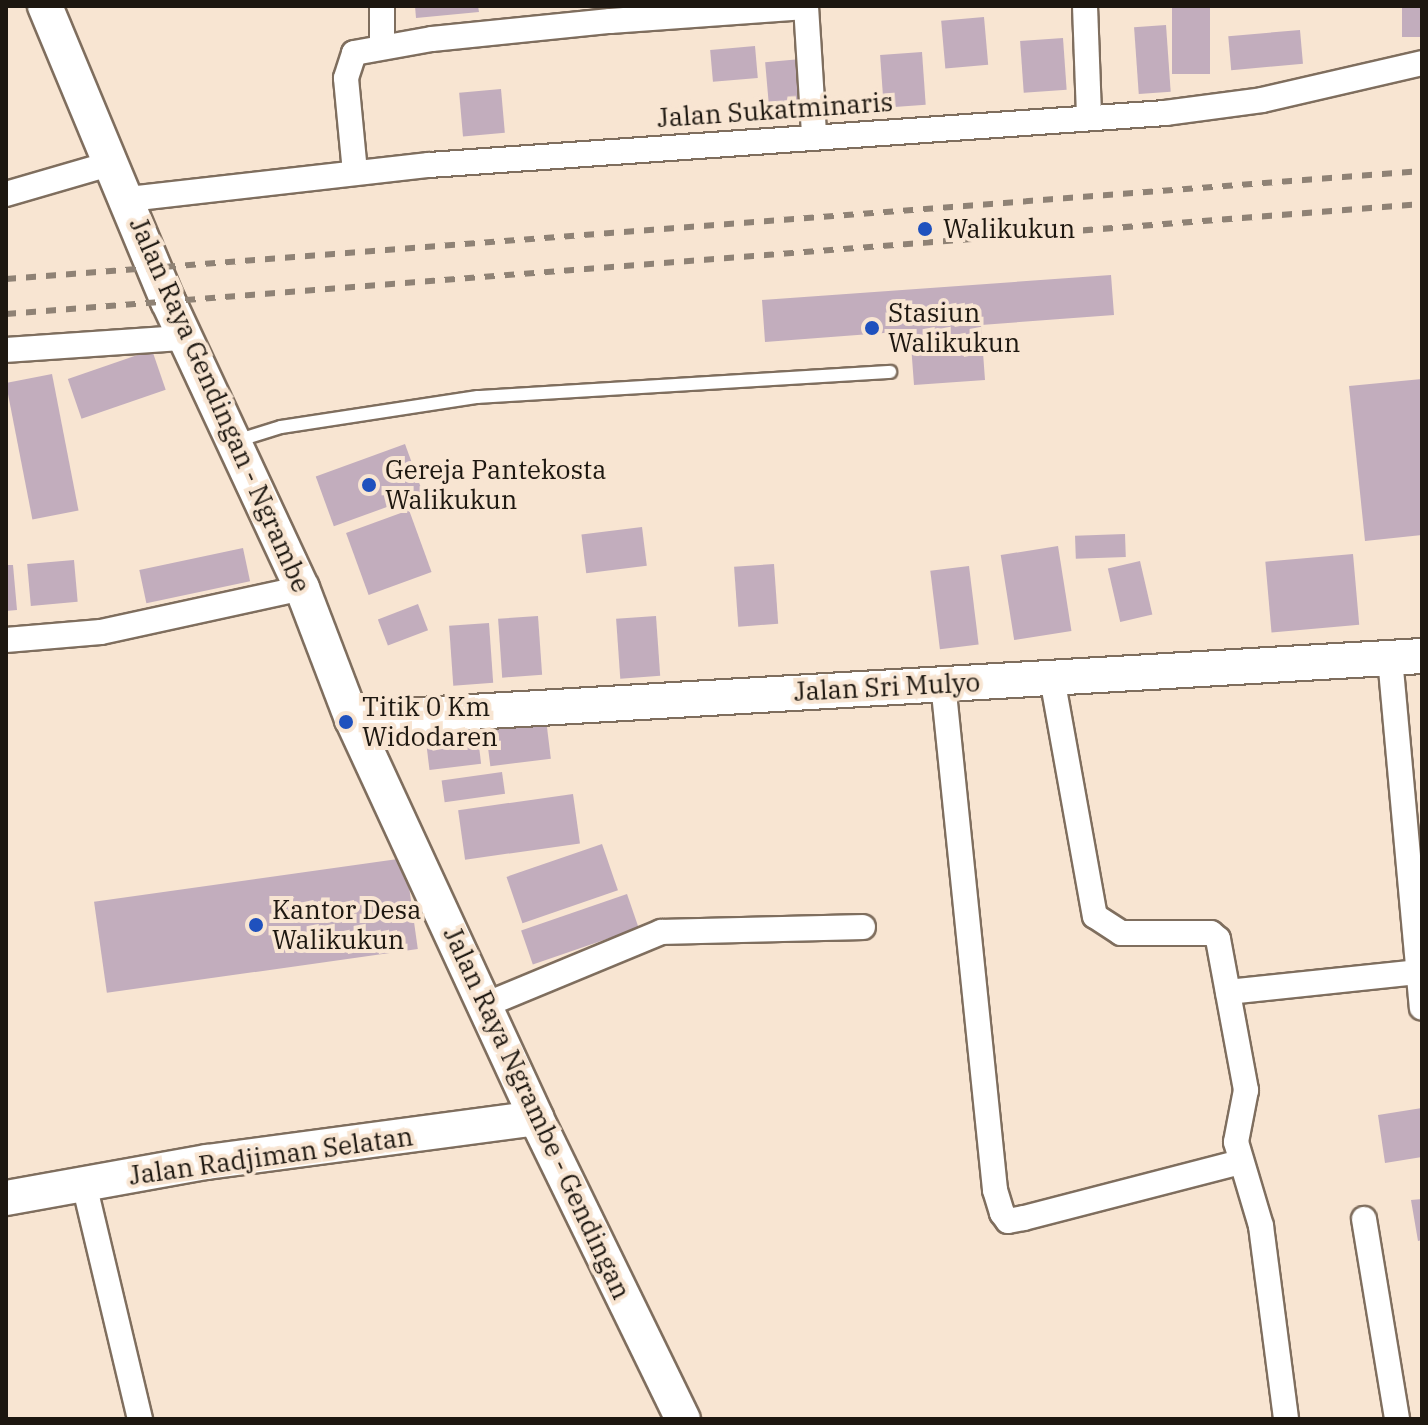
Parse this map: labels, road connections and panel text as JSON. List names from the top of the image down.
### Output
{
  "streets": {
    "main road": [
      "Jalan Raya Gendingan - Ngrambe",
      "Jalan Sri Mulyo",
      "Jalan Raya Ngrambe - Gendingan",
      "Jalan Radjiman Selatan"
    ],
    "street": ["Jalan Sukatminaris"]
  },
  "crossings": [
    ["Jalan Sukatminaris", "Jalan Raya Gendingan - Ngrambe"],
    ["Jalan Raya Gendingan - Ngrambe", "Jalan Sri Mulyo"],
    ["Jalan Raya Gendingan - Ngrambe", "Jalan Raya Ngrambe - Gendingan"],
    ["Jalan Sri Mulyo", "Jalan Raya Ngrambe - Gendingan"],
    ["Jalan Raya Ngrambe - Gendingan", "Jalan Radjiman Selatan"]
  ],
  "places": [
    "Walikukun",
    "Stasiun Walikukun",
    "Gereja Pantekosta Walikukun",
    "Titik 0 Km Widodaren",
    "Kantor Desa Walikukun"
  ]
}
